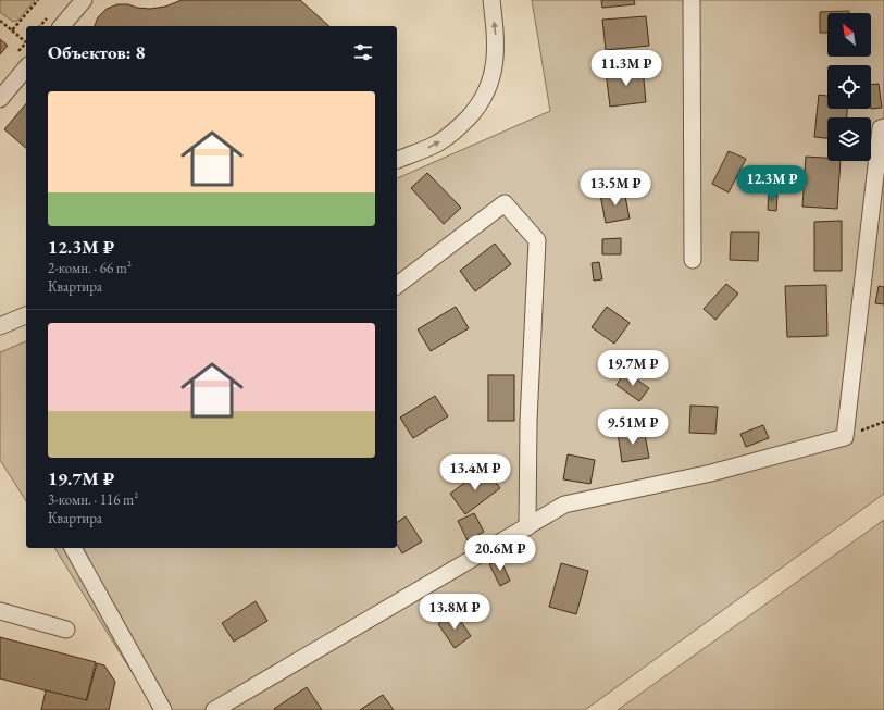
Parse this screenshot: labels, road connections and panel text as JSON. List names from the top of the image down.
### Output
{
  "north": "top left",
  "page": {
    "heading": "Объектов: 8",
    "price": [
      "11.3M ₽",
      "12.3M ₽",
      "13.5M ₽",
      "19.7M ₽",
      "9.51M ₽",
      "13.4M ₽",
      "20.6M ₽",
      "13.8M ₽"
    ],
    "list": [
      {
        "name": "12.3M ₽",
        "note": "2-комн. · 66 m² · Квартира"
      },
      {
        "name": "19.7M ₽",
        "note": "3-комн. · 116 m² · Квартира"
      }
    ]
  }
}
